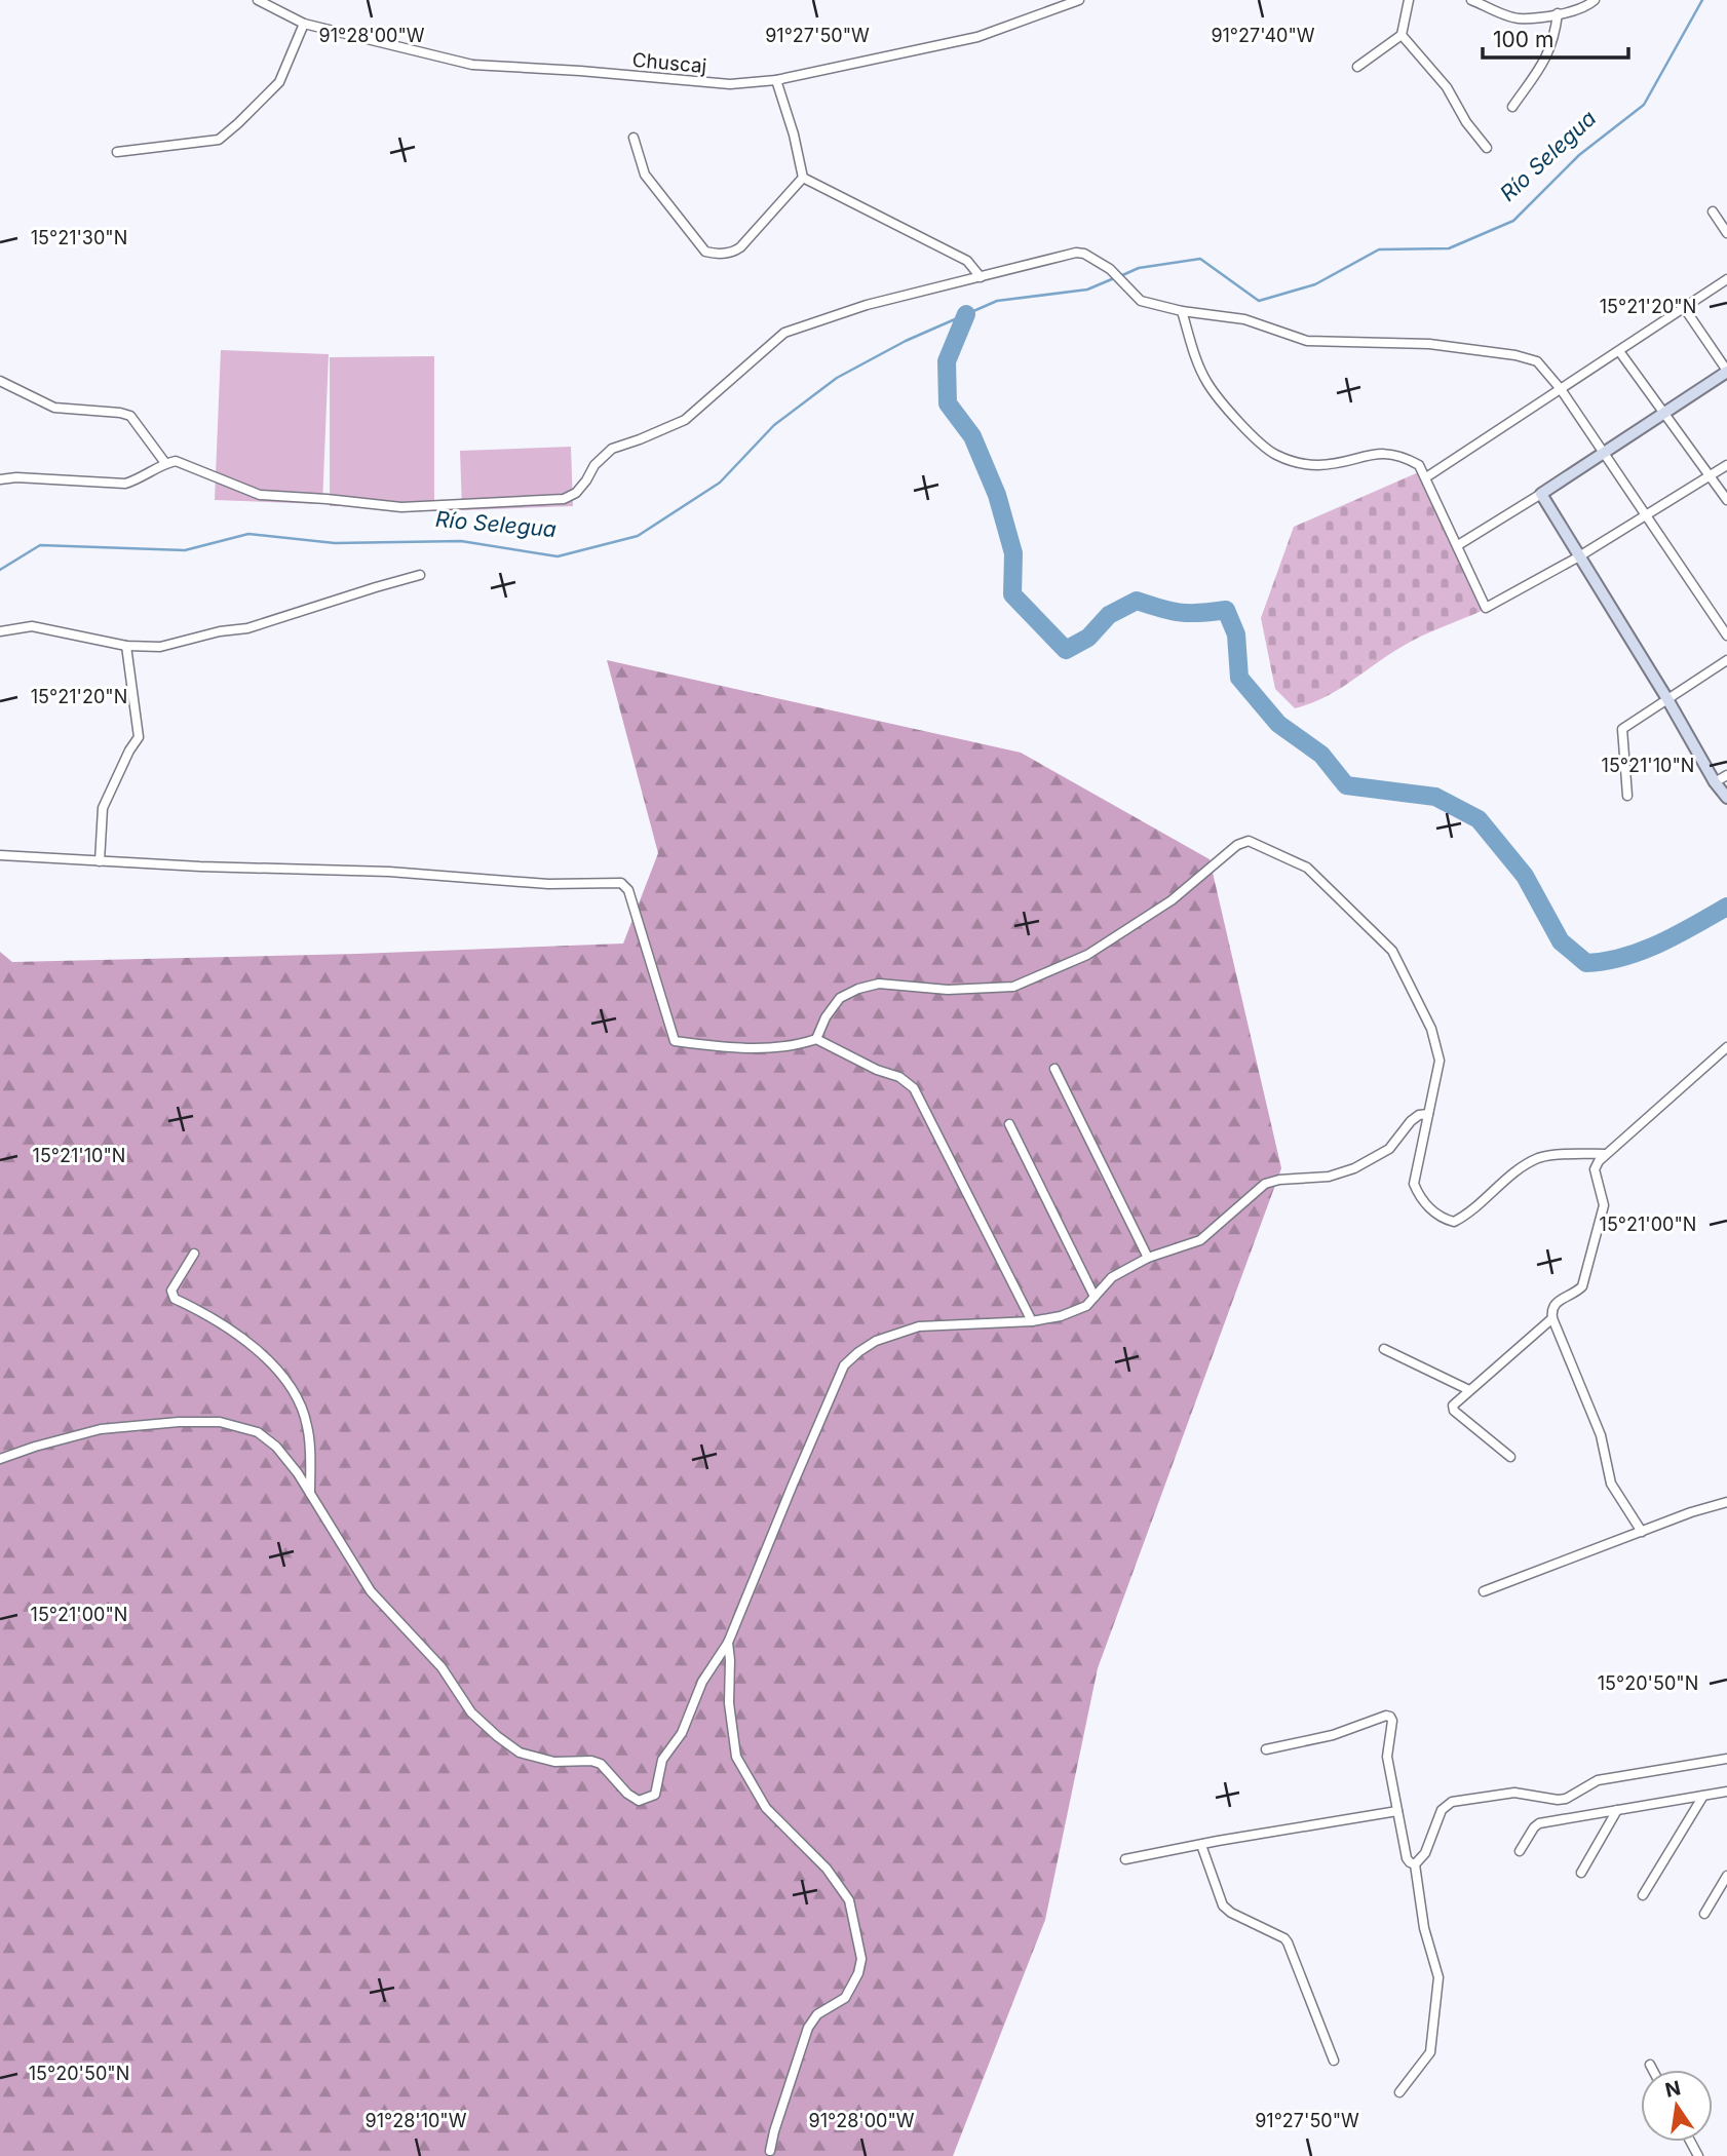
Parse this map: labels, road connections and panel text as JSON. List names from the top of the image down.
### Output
{
  "streets": {
    "street": ["Chuscaj"]
  },
  "water": ["Río Selegua"],
  "scale_bar": "100 m",
  "north": "top",
  "coordinates": [
    "91°28'00\"W",
    "91°27'50\"W",
    "91°27'40\"W",
    "15°21'30\"N",
    "15°21'20\"N",
    "15°21'10\"N",
    "15°21'00\"N",
    "15°20'50\"N",
    "91°28'10\"W"
  ]
}
